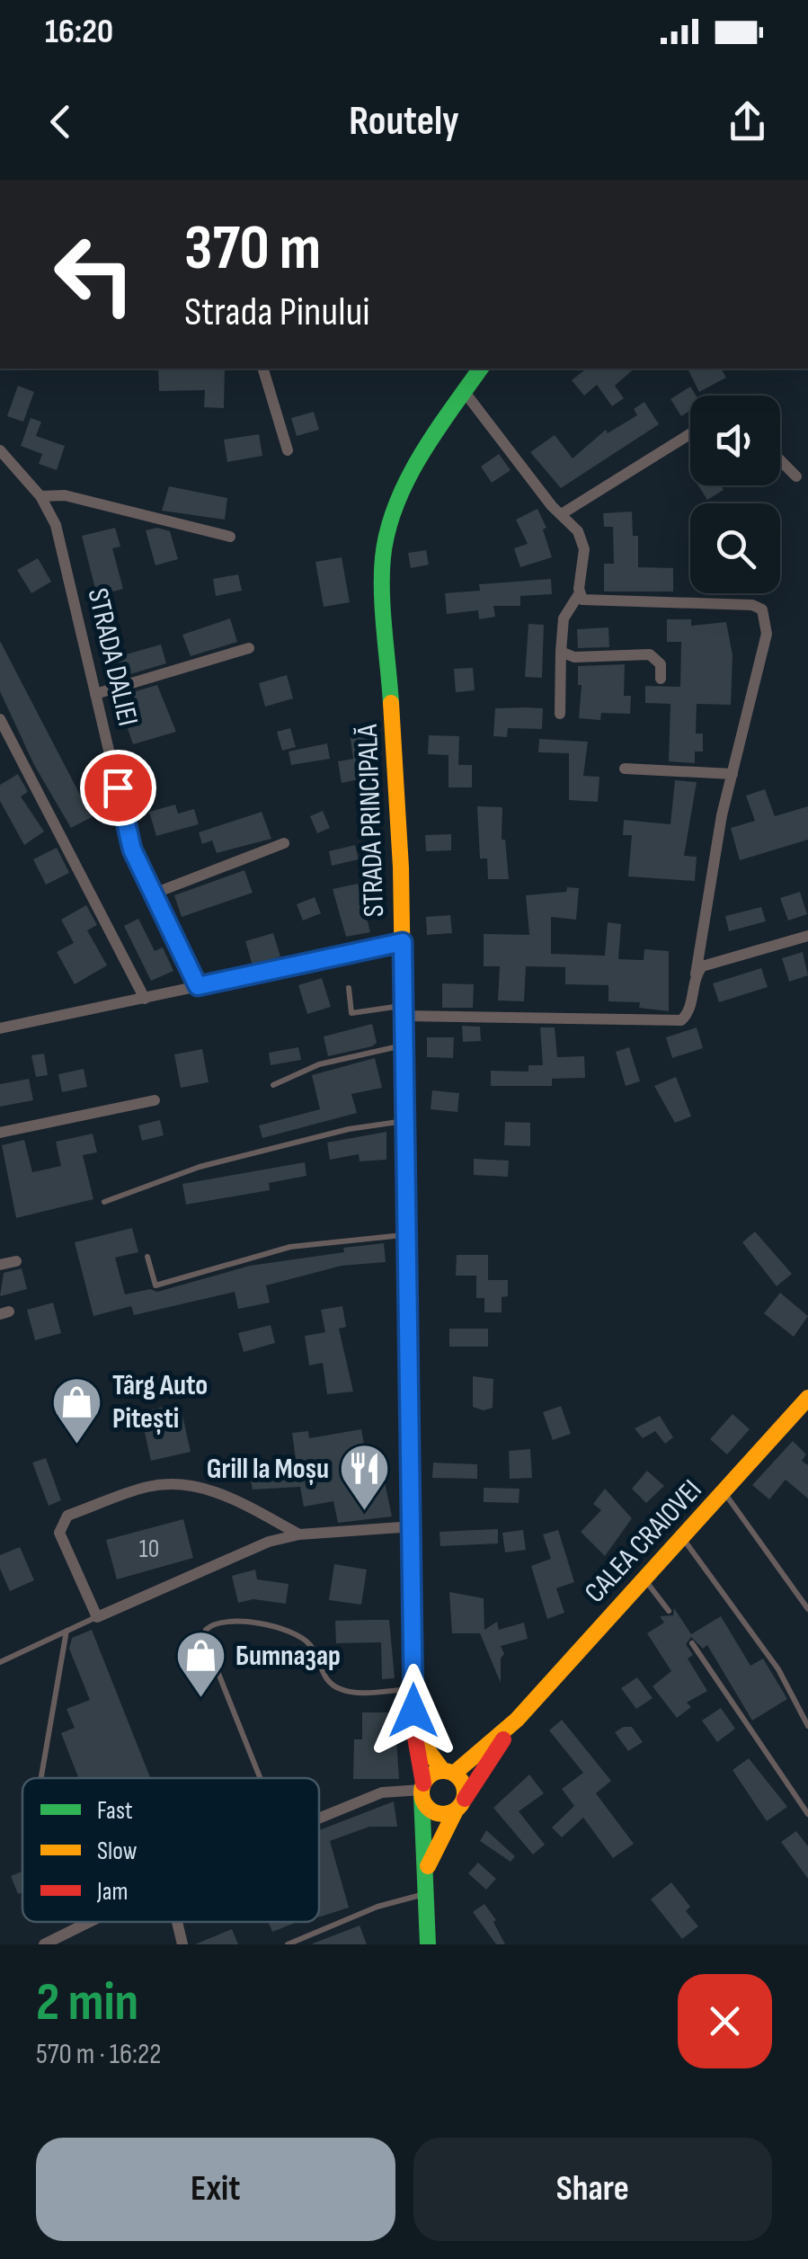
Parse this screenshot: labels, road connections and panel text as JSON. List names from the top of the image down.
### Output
{
  "streets": {
    "main road": ["STRADA PRINCIPALĂ", "CALEA CRAIOVEI"],
    "street": ["STRADA DALIEI"]
  },
  "crossings": [
    ["STRADA PRINCIPALĂ", "CALEA CRAIOVEI"]
  ],
  "places": {
    "shop": ["Târg Auto Pitești", "Битпазар"],
    "restaurant": ["Grill la Moșu"]
  },
  "house_numbers": ["10"],
  "legend": ["Fast", "Slow", "Jam"],
  "page": {
    "status": "16:20",
    "header": "Routely",
    "turn": ["370 m", "Strada Pinului"],
    "heading": ["2 min", "570 m · 16:22"],
    "buttons": ["Exit", "Share"]
  }
}
